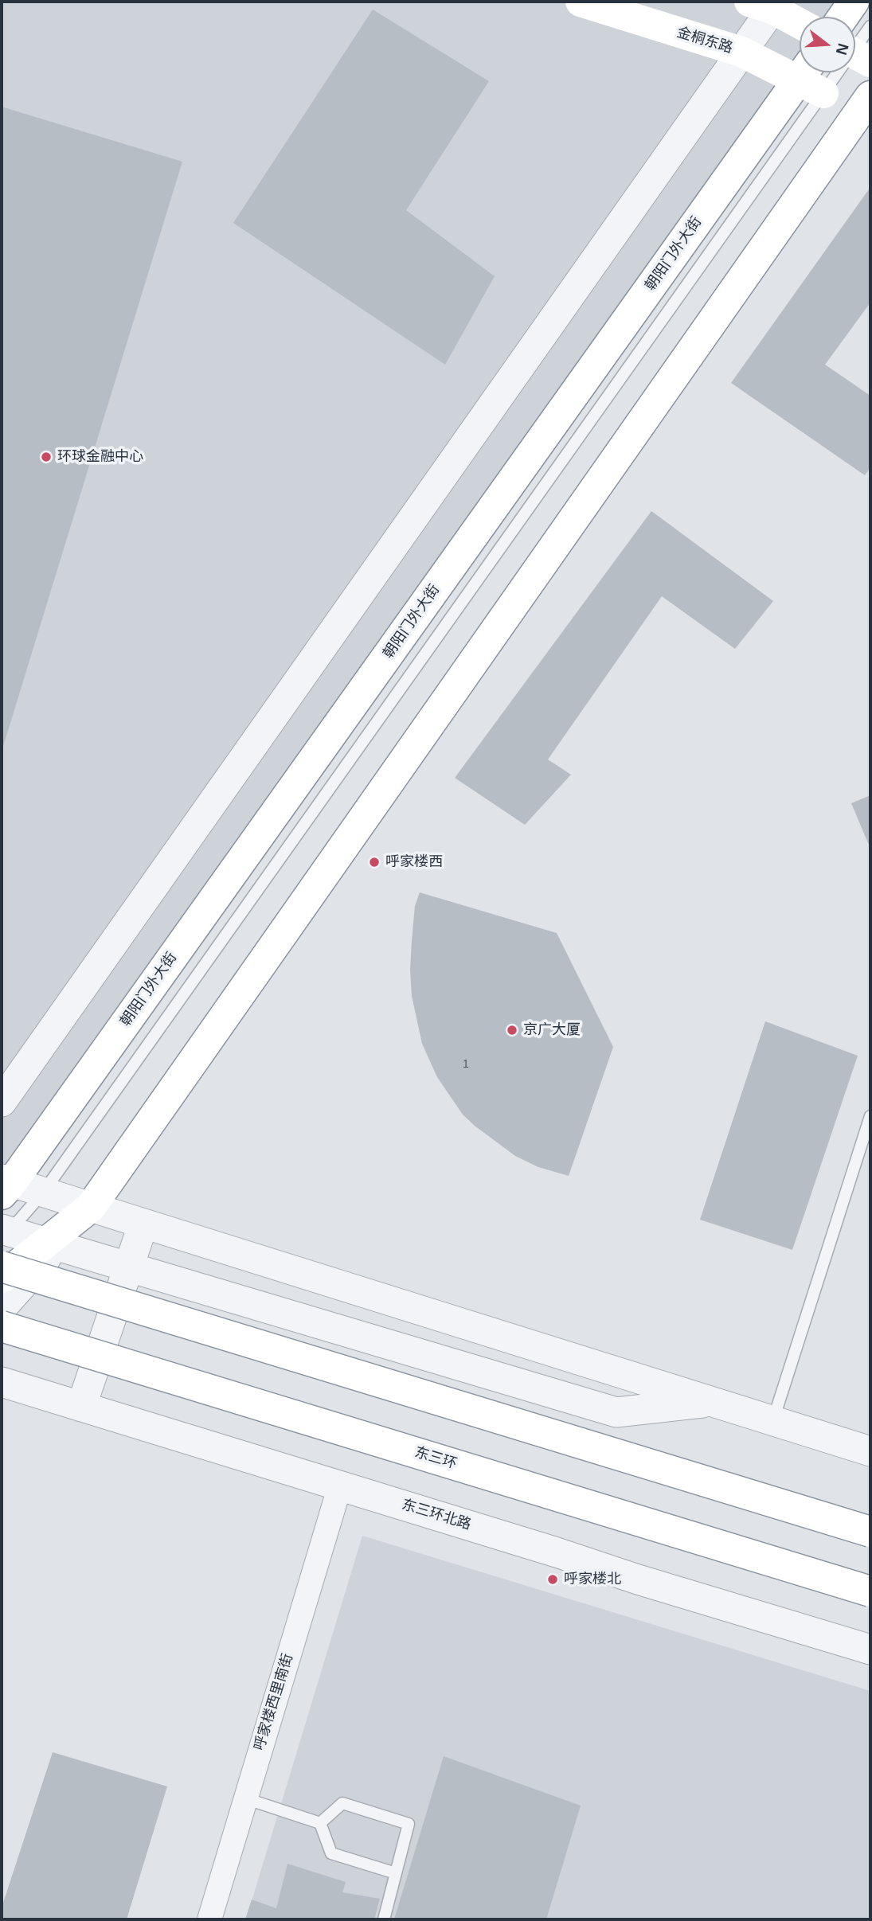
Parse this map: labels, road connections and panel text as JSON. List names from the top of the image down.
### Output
{
  "streets": {
    "main road": ["金桐东路", "朝阳门外大街", "东三环"],
    "street": ["东三环北路", "呼家楼西里南街"]
  },
  "crossings": [
    ["金桐东路", "朝阳门外大街"],
    ["东三环北路", "呼家楼西里南街"]
  ],
  "places": [
    "环球金融中心",
    "呼家楼西",
    "京广大厦",
    "呼家楼北"
  ],
  "house_numbers": ["1"],
  "north": "right"
}
